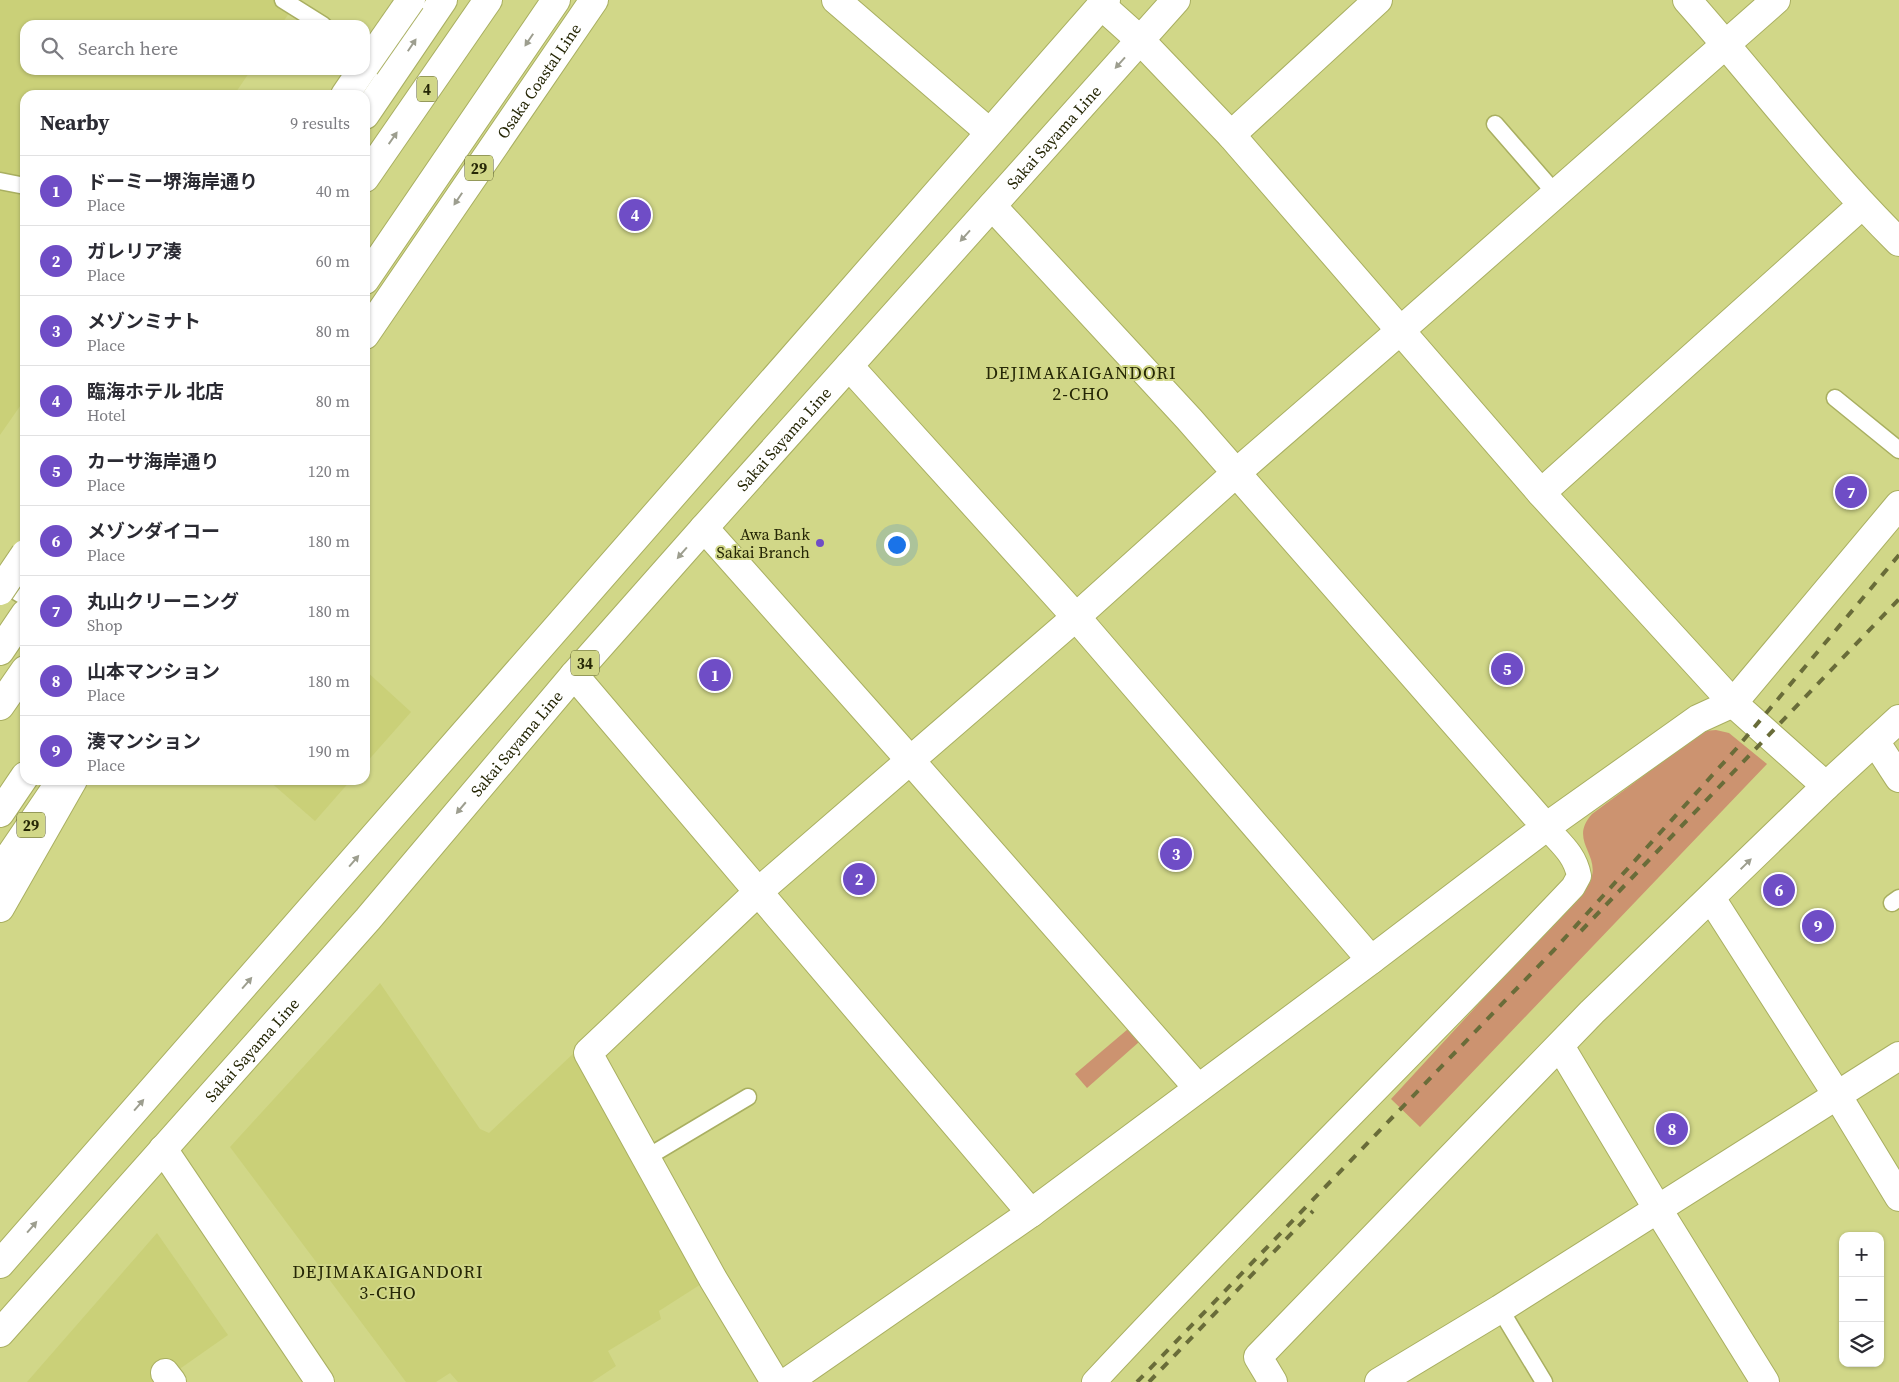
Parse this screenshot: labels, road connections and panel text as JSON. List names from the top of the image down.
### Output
{
  "streets": {
    "main road": [
      "Osaka Coastal Line",
      "4",
      "Sakai Sayama Line",
      "29",
      "34"
    ]
  },
  "districts": ["DEJIMAKAIGANDORI 2-CHO", "DEJIMAKAIGANDORI 3-CHO"],
  "places": ["Awa Bank Sakai Branch"],
  "page": {
    "search": "Search here",
    "heading": ["Nearby", "9 results"],
    "list": [
      {
        "mark": "1",
        "name": "ドーミー堺海岸通り",
        "note": "Place",
        "value": "40 m"
      },
      {
        "mark": "2",
        "name": "ガレリア湊",
        "note": "Place",
        "value": "60 m"
      },
      {
        "mark": "3",
        "name": "メゾンミナト",
        "note": "Place",
        "value": "80 m"
      },
      {
        "mark": "4",
        "name": "臨海ホテル 北店",
        "note": "Hotel",
        "value": "80 m"
      },
      {
        "mark": "5",
        "name": "カーサ海岸通り",
        "note": "Place",
        "value": "120 m"
      },
      {
        "mark": "6",
        "name": "メゾンダイコー",
        "note": "Place",
        "value": "180 m"
      },
      {
        "mark": "7",
        "name": "丸山クリーニング",
        "note": "Shop",
        "value": "180 m"
      },
      {
        "mark": "8",
        "name": "山本マンション",
        "note": "Place",
        "value": "180 m"
      },
      {
        "mark": "9",
        "name": "湊マンション",
        "note": "Place",
        "value": "190 m"
      }
    ],
    "pins": [
      "4",
      "7",
      "5",
      "1",
      "3",
      "2",
      "6",
      "9",
      "8"
    ],
    "map_buttons": ["+", "−"]
  }
}
